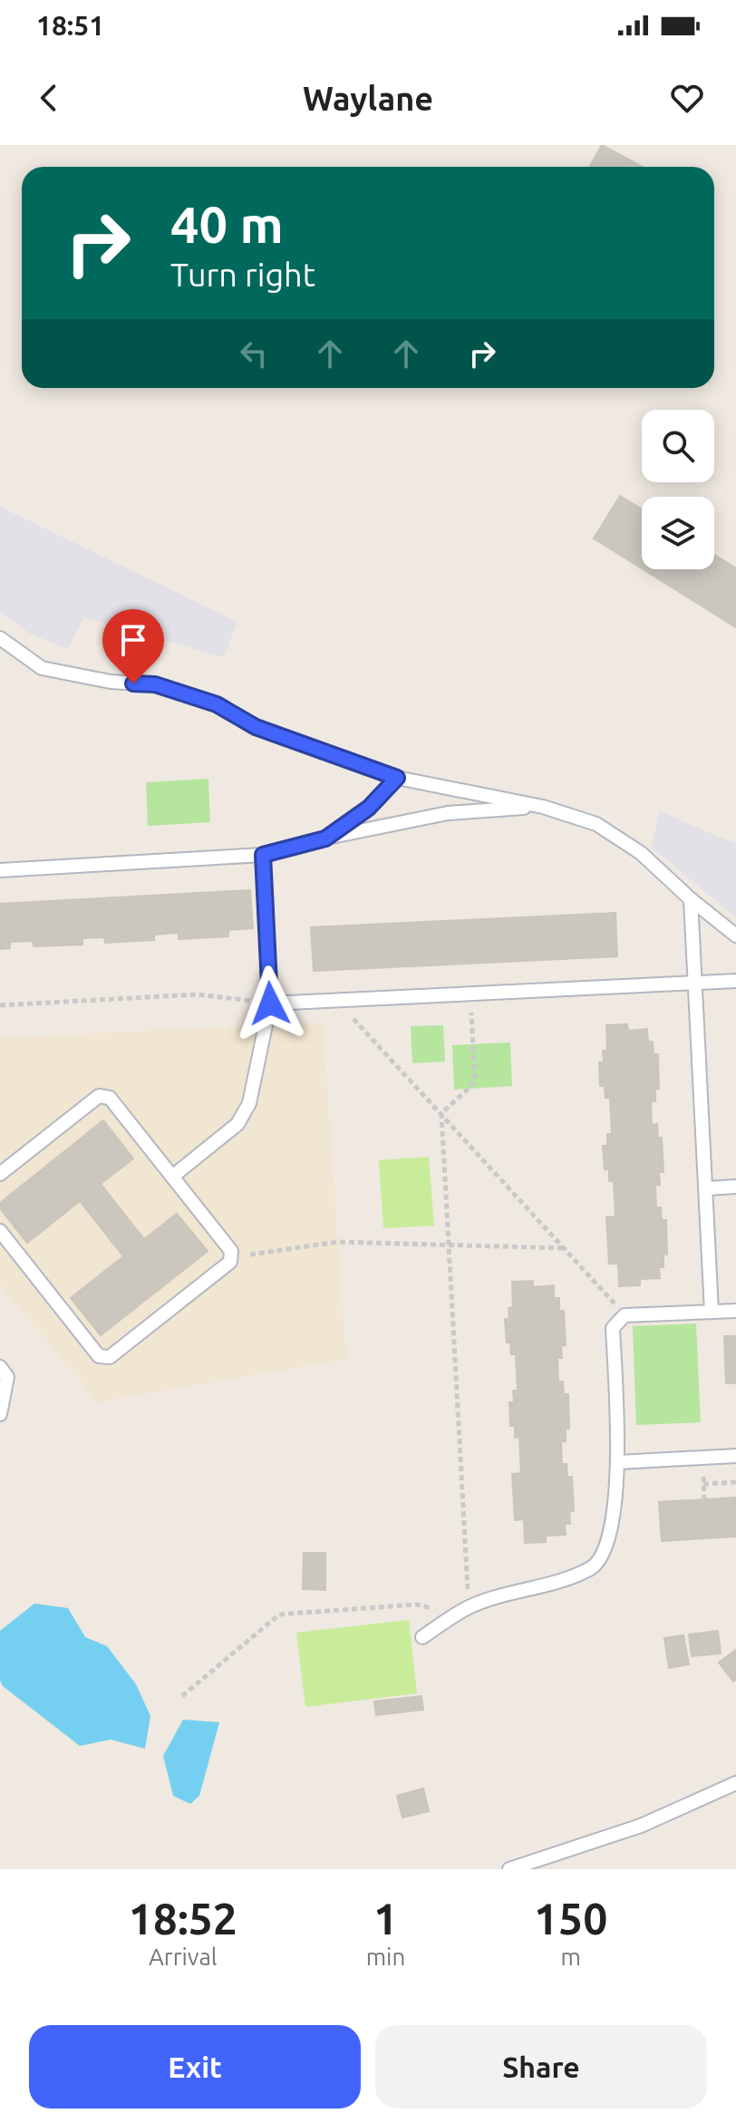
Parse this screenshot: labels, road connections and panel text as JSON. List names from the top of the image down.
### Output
{
  "page": {
    "status": "18:51",
    "header": "Waylane",
    "turn": ["40 m", "Turn right"],
    "eta": [
      "18:52",
      "Arrival",
      "1",
      "min",
      "150",
      "m"
    ],
    "buttons": ["Exit", "Share"]
  }
}
